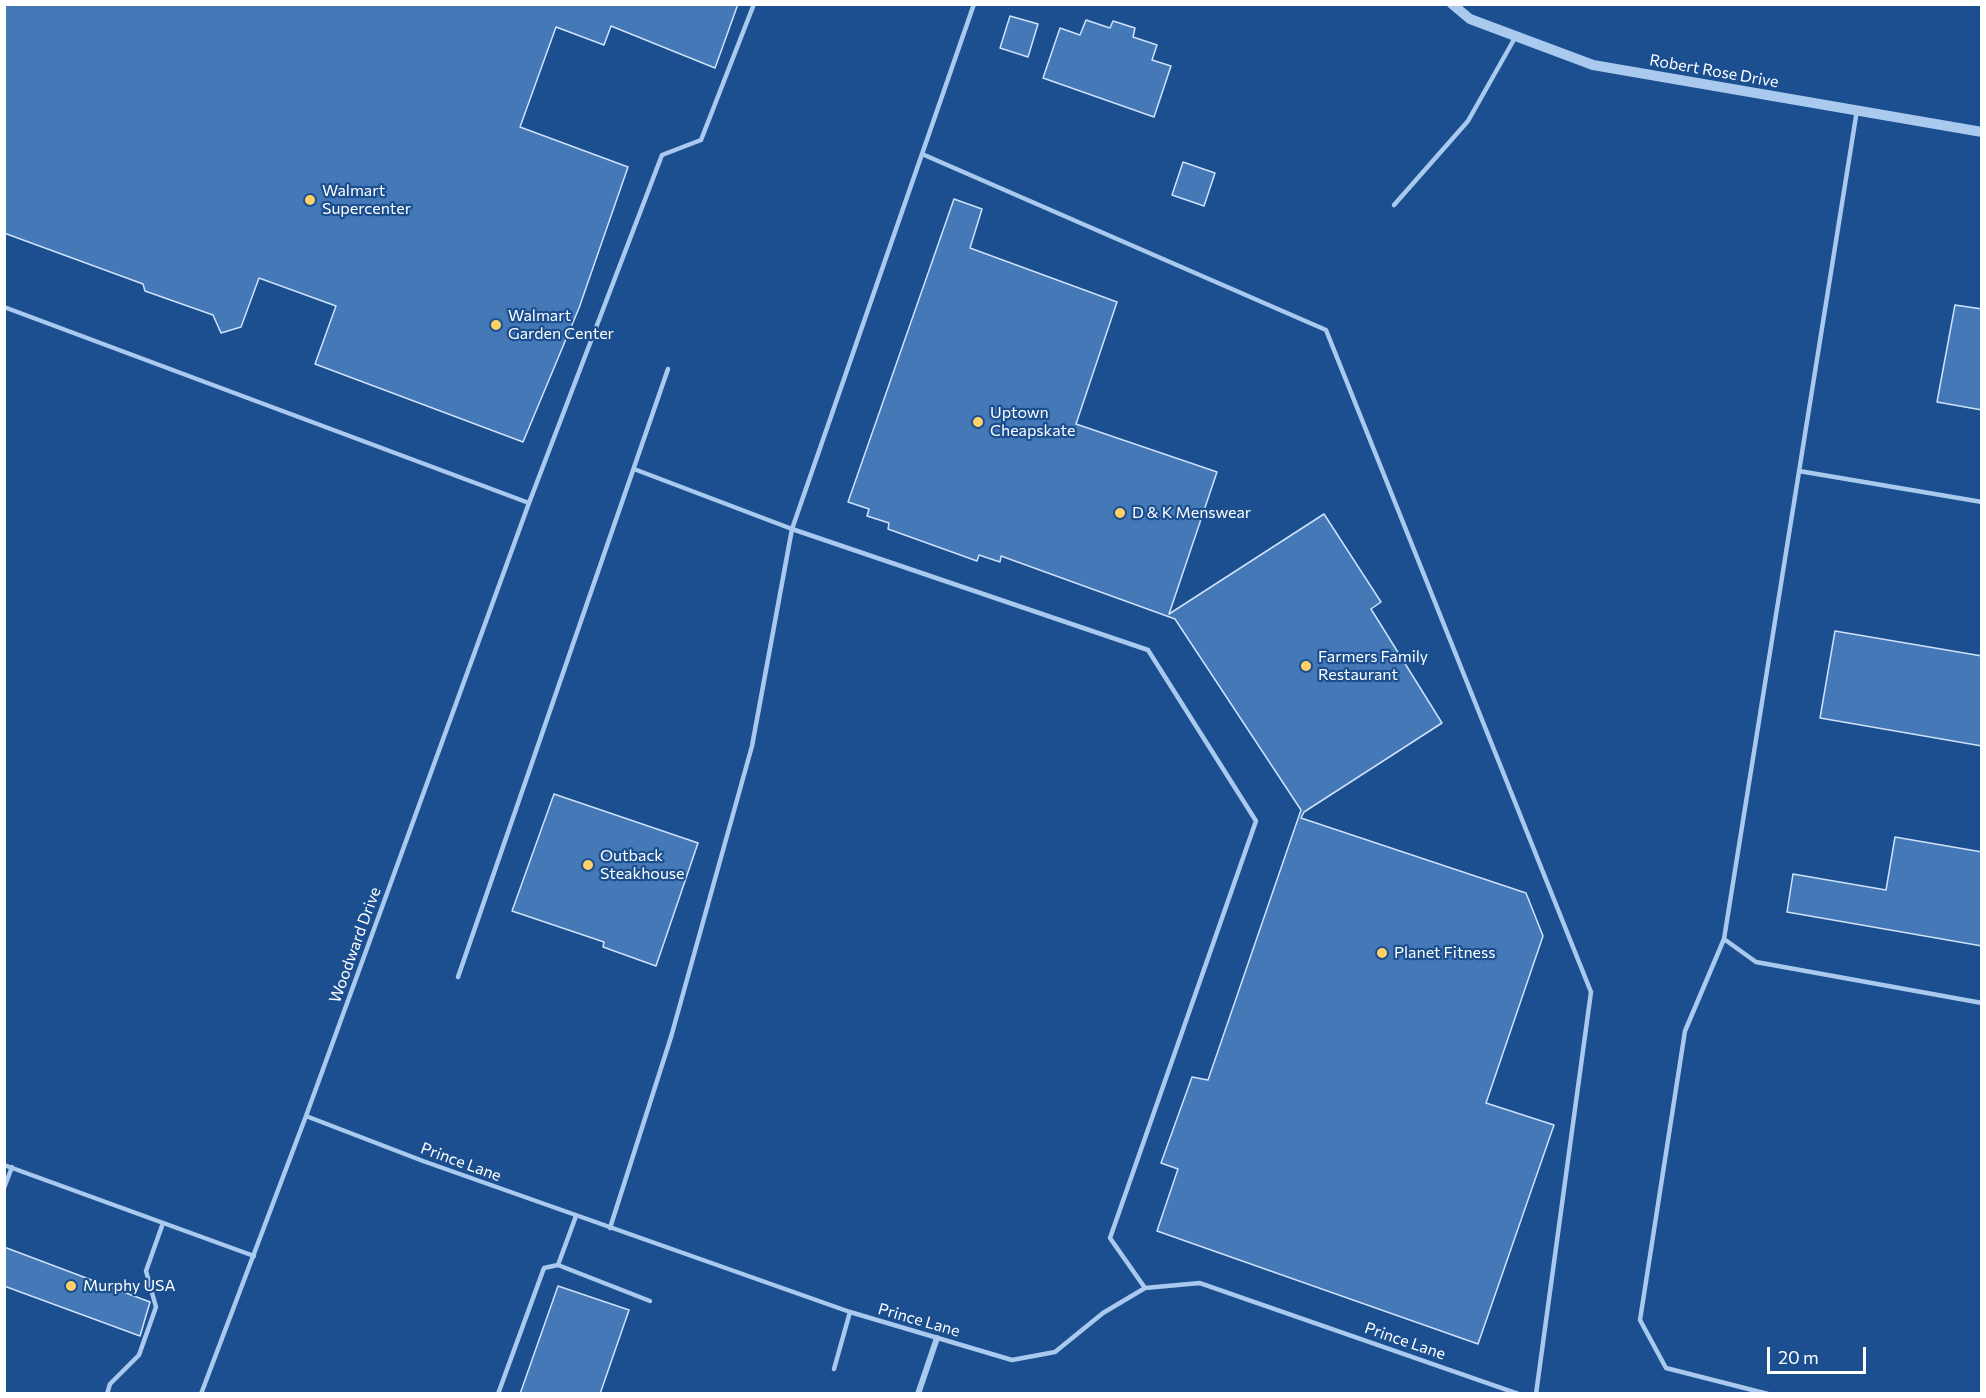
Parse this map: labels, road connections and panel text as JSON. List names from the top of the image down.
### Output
{
  "streets": {
    "street": ["Robert Rose Drive"],
    "lane": ["Woodward Drive", "Prince Lane"]
  },
  "crossings": [
    ["Woodward Drive", "Prince Lane"]
  ],
  "places": [
    "Walmart Supercenter",
    "Walmart Garden Center",
    "Uptown Cheapskate",
    "D & K Menswear",
    "Farmers Family Restaurant",
    "Outback Steakhouse",
    "Planet Fitness",
    "Murphy USA"
  ],
  "scale_bar": "20 m"
}
